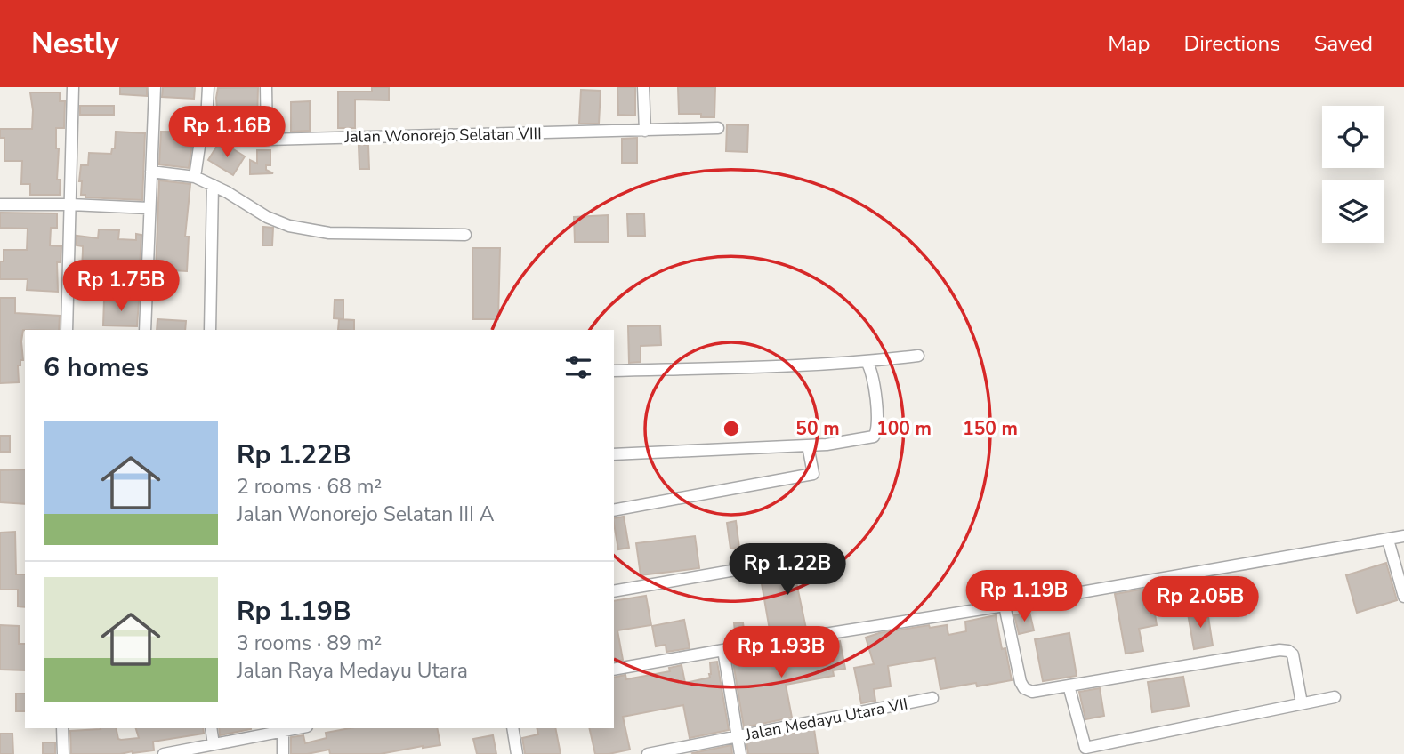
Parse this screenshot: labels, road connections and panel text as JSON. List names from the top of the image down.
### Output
{
  "streets": {
    "street": ["Jalan Wonorejo Selatan VIII", "Jalan Medayu Utara VII"]
  },
  "page": {
    "header": "Nestly",
    "nav": ["Map", "Directions", "Saved"],
    "price": [
      "Rp 1.16B",
      "Rp 1.75B",
      "Rp 1.22B",
      "Rp 1.19B",
      "Rp 2.05B",
      "Rp 1.93B"
    ],
    "heading": "6 homes",
    "list": [
      {
        "name": "Rp 1.22B",
        "note": "2 rooms · 68 m² · Jalan Wonorejo Selatan III A"
      },
      {
        "name": "Rp 1.19B",
        "note": "3 rooms · 89 m² · Jalan Raya Medayu Utara"
      }
    ]
  },
  "rings": ["50 m", "100 m", "150 m"]
}
